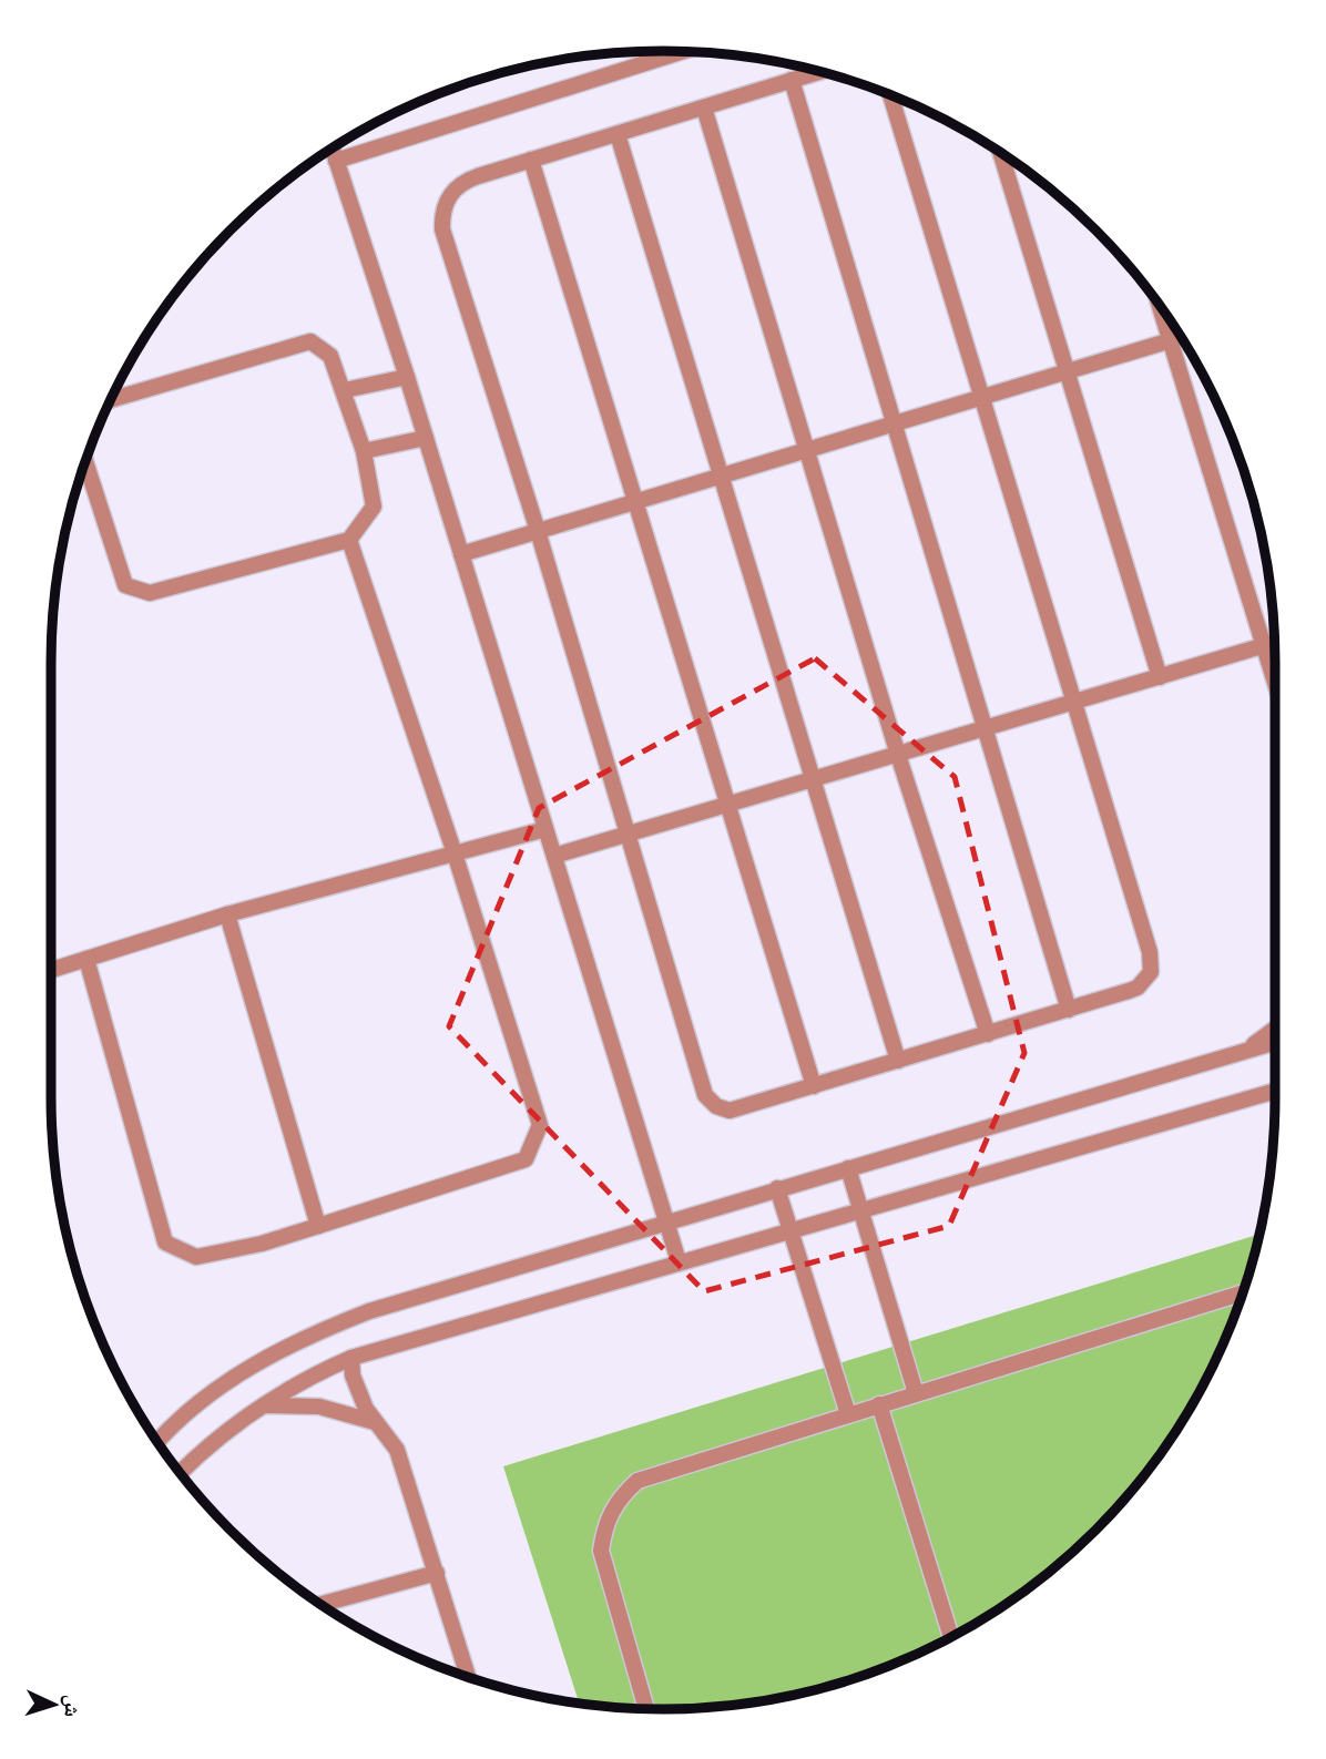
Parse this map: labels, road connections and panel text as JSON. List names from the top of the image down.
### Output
{
  "north": "right"
}
